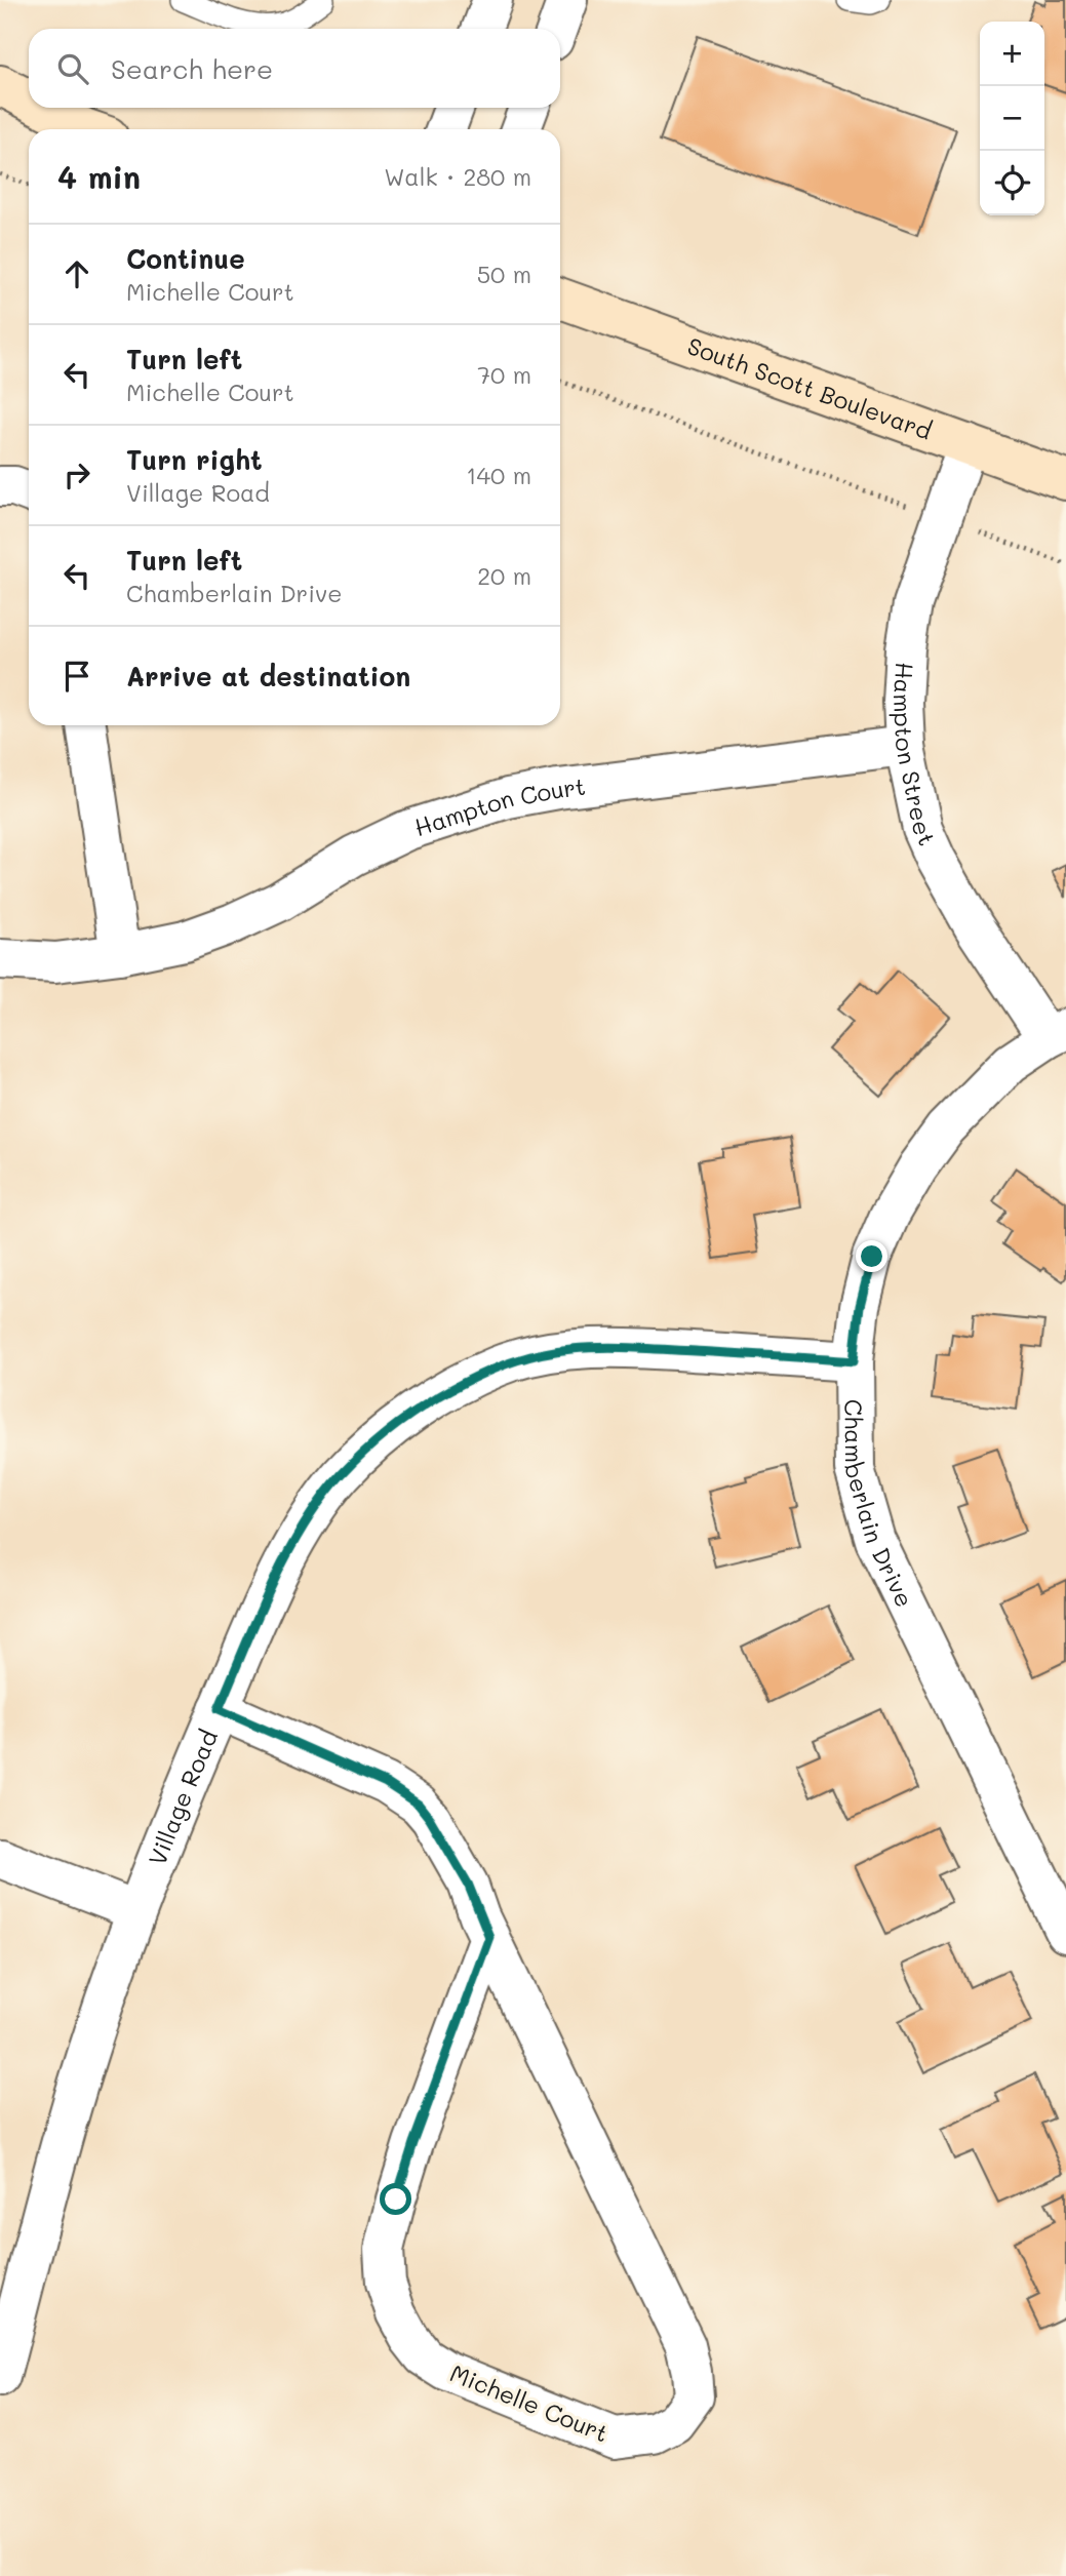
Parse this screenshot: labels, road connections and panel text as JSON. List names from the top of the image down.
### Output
{
  "streets": {
    "main road": ["South Scott Boulevard"],
    "street": [
      "Hampton Street",
      "Hampton Court",
      "Chamberlain Drive",
      "Village Road",
      "Michelle Court"
    ]
  },
  "crossings": [
    ["South Scott Boulevard", "Hampton Street"],
    ["Hampton Street", "Hampton Court"],
    ["Hampton Street", "Chamberlain Drive"],
    ["Chamberlain Drive", "Village Road"],
    ["Village Road", "Michelle Court"]
  ],
  "page": {
    "map_buttons": ["+", "−"],
    "search": "Search here",
    "heading": ["4 min", "Walk · 280 m"],
    "list": [
      ["Continue", "Michelle Court", "50 m"],
      ["Turn left", "Michelle Court", "70 m"],
      ["Turn right", "Village Road", "140 m"],
      ["Turn left", "Chamberlain Drive", "20 m"],
      "Arrive at destination"
    ]
  }
}
